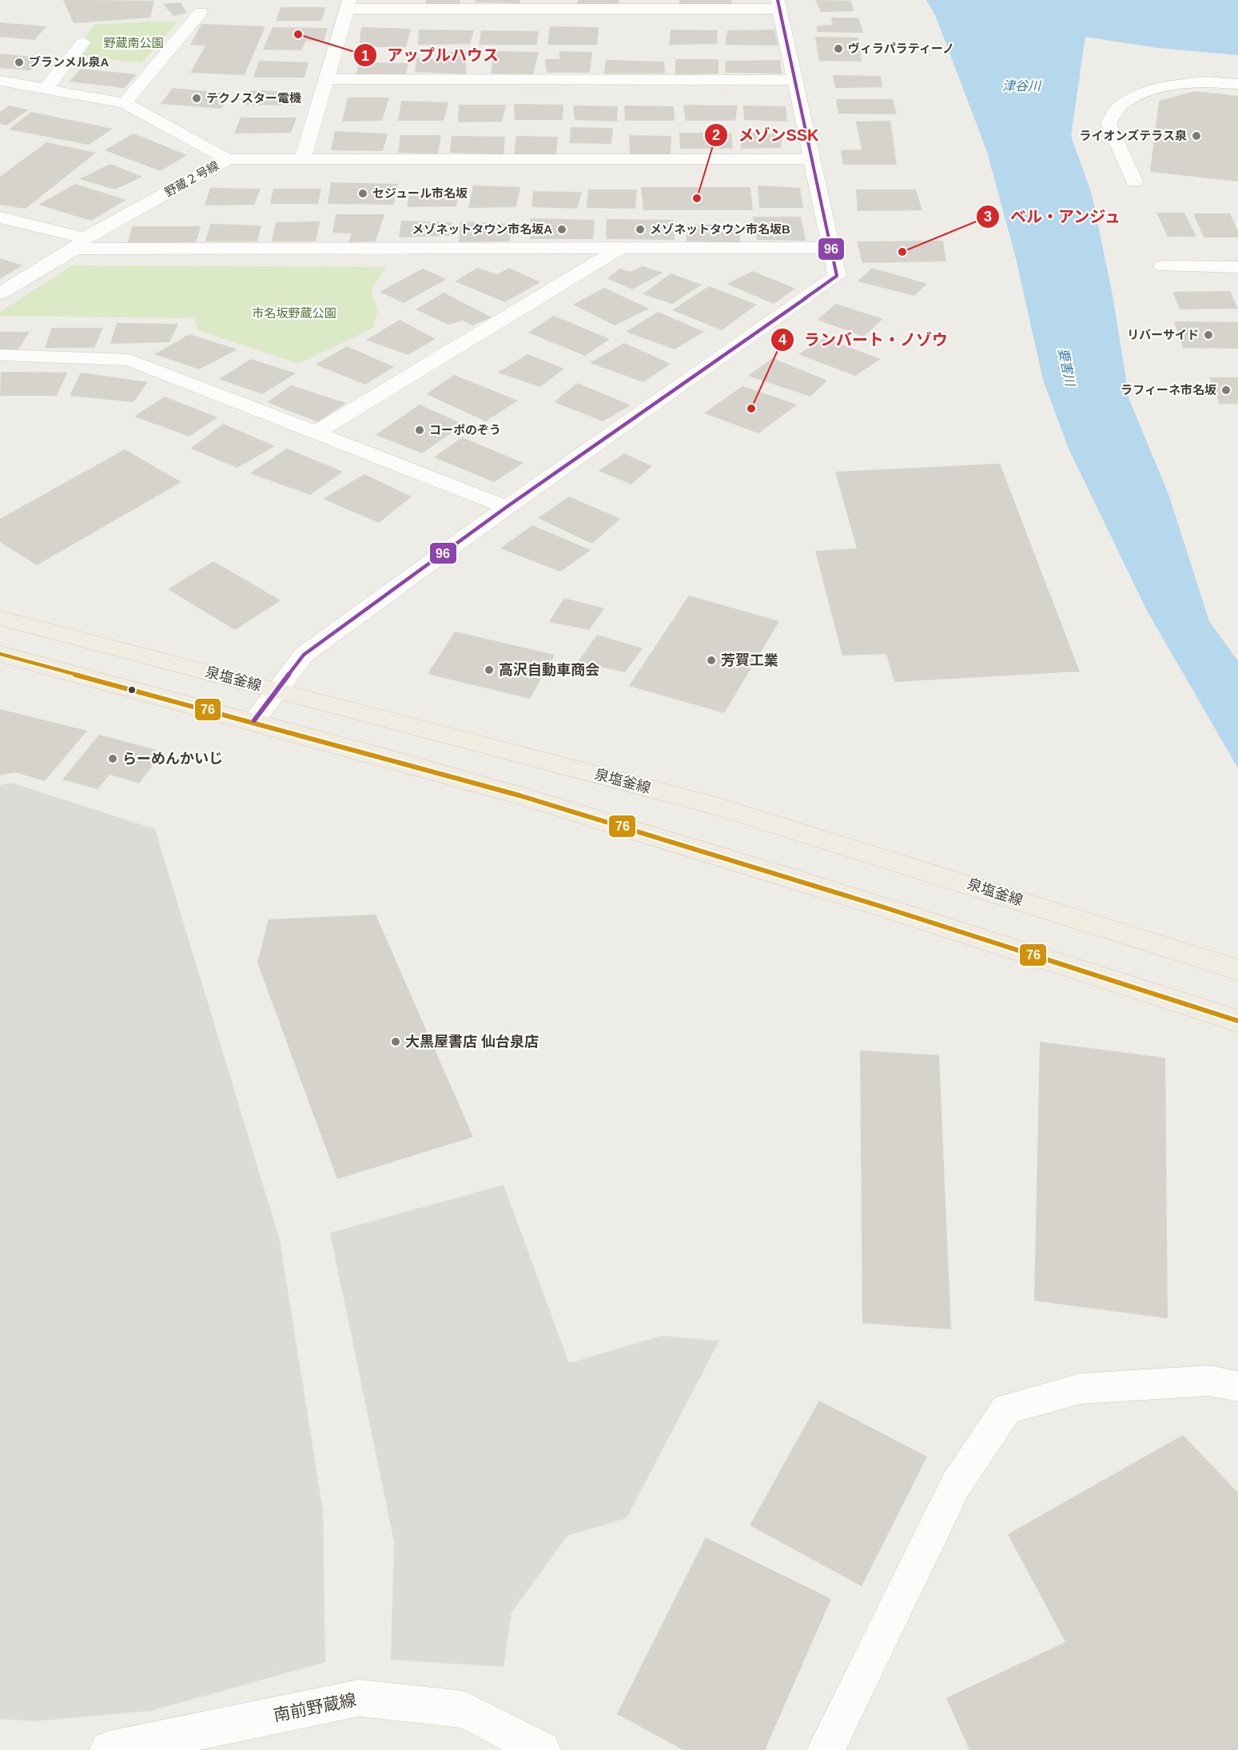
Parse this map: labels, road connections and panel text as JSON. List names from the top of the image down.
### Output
{
  "streets": {
    "main road": ["泉塩釜線"],
    "street": ["野蔵２号線", "南前野蔵線"]
  },
  "water": ["津谷川", "要害川"],
  "parks": ["野蔵南公園", "市名坂野蔵公園"],
  "places": [
    "アップルハウス",
    "ヴィラパラティーノ",
    "ブランメル泉A",
    "テクノスター電機",
    "ライオンズテラス泉",
    "セジュール市名坂",
    "メゾンSSK",
    "メゾネットタウン市名坂A",
    "メゾネットタウン市名坂B",
    "ベル・アンジュ",
    "リバーサイド",
    "ラフィーネ市名坂",
    "ランバート・ノゾウ",
    "コーポのぞう",
    "芳賀工業",
    "高沢自動車商会",
    "らーめんかいじ",
    "大黒屋書店 仙台泉店"
  ],
  "lines": ["transit line 96", "transit line 76"]
}
